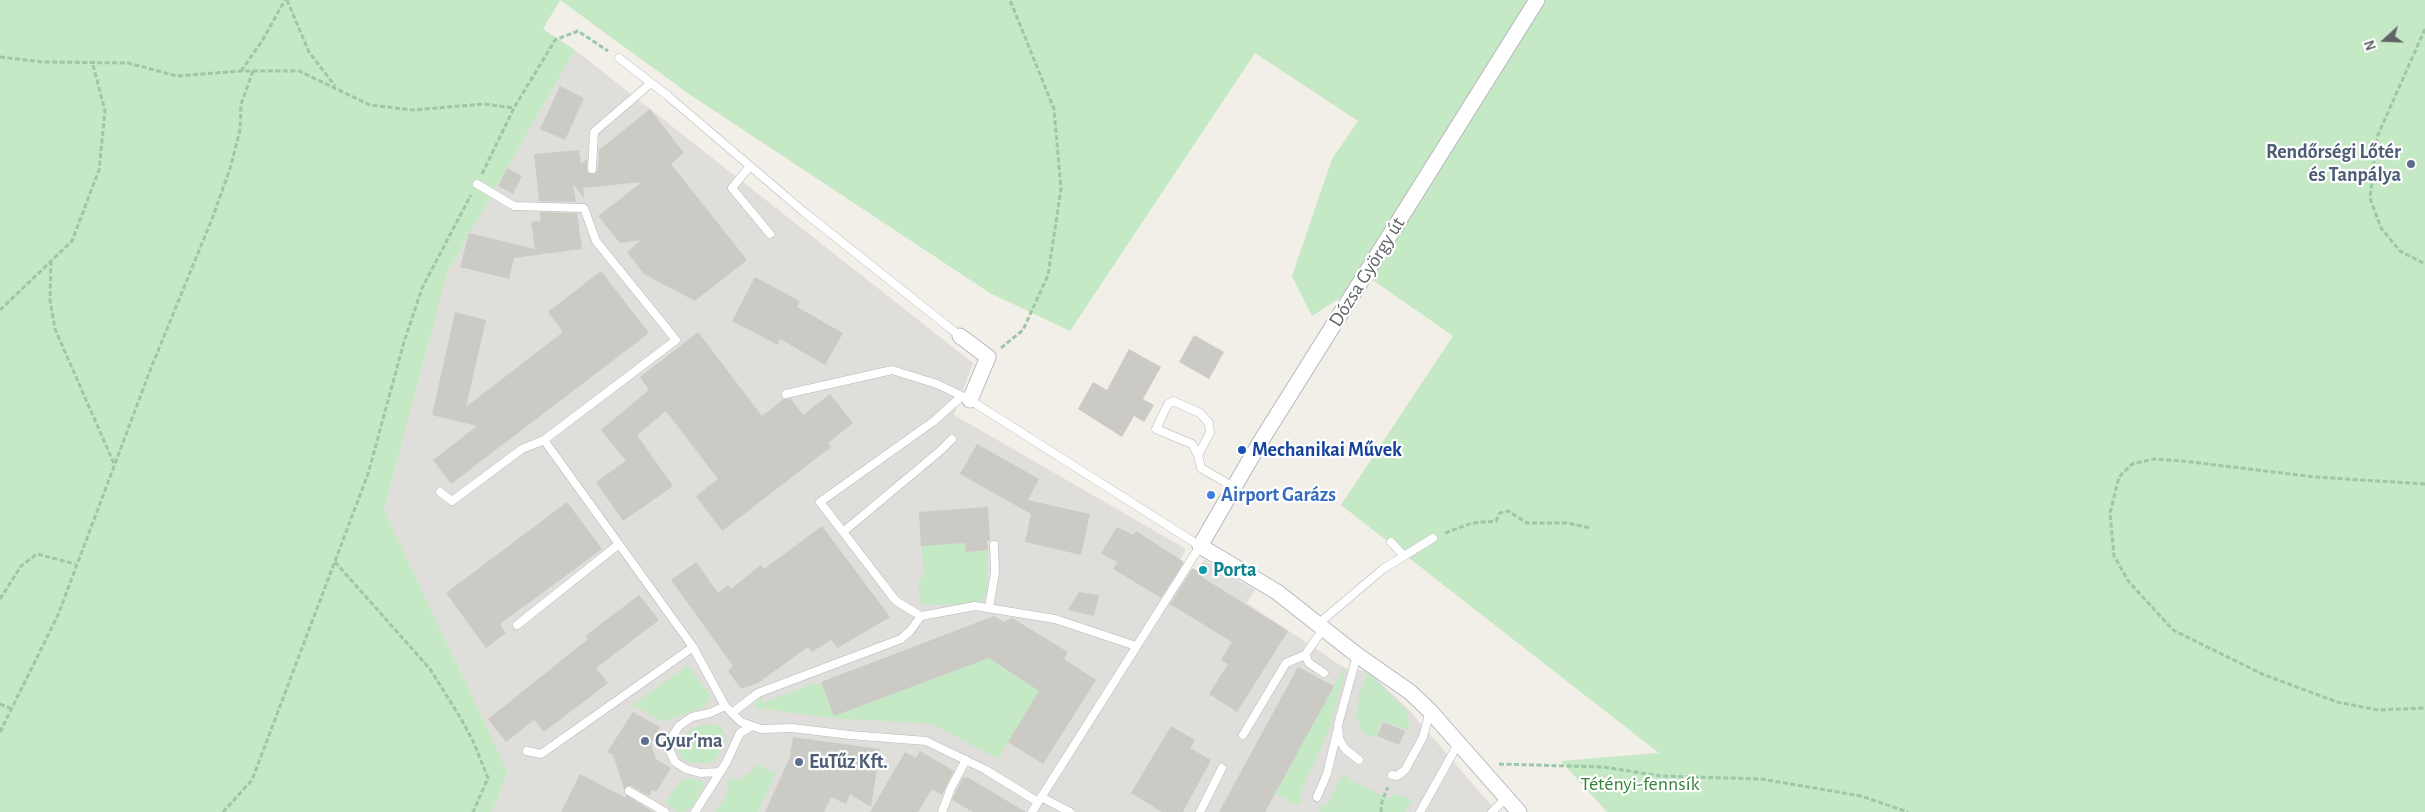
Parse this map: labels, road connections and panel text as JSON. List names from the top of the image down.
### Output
{
  "streets": {
    "street": ["Dózsa György út"]
  },
  "parks": ["Tétényi-fennsík"],
  "places": [
    "Rendőrségi Lőtér és Tanpálya",
    "Mechanikai Művek",
    "Airport Garázs",
    "Porta",
    "Gyur'ma",
    "EuTűz Kft."
  ],
  "north": "left"
}
